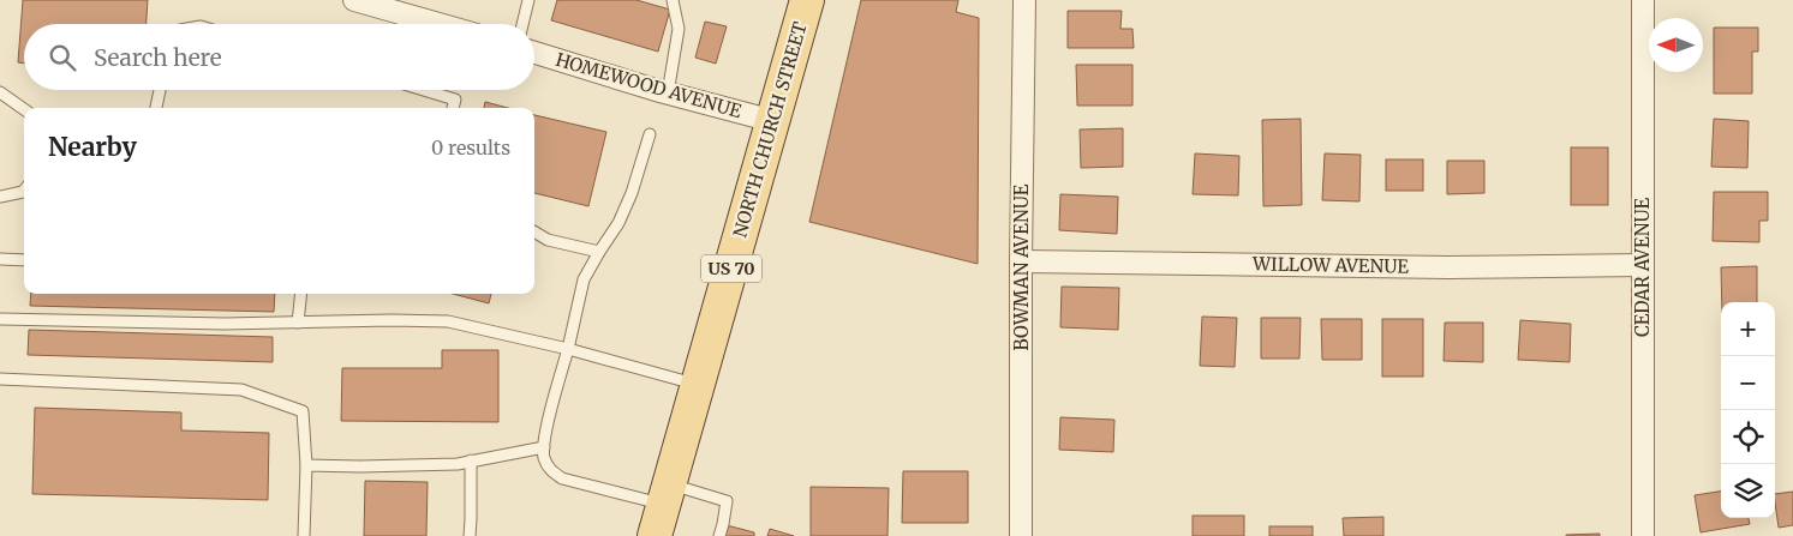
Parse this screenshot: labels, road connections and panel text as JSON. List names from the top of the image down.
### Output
{
  "streets": {
    "main road": ["NORTH CHURCH STREET", "US 70"],
    "street": [
      "HOMEWOOD AVENUE",
      "WILLOW AVENUE",
      "BOWMAN AVENUE",
      "CEDAR AVENUE"
    ]
  },
  "crossings": [
    ["HOMEWOOD AVENUE", "NORTH CHURCH STREET"],
    ["WILLOW AVENUE", "BOWMAN AVENUE"],
    ["WILLOW AVENUE", "CEDAR AVENUE"]
  ],
  "north": "left",
  "page": {
    "search": "Search here",
    "heading": ["Nearby", "0 results"],
    "map_buttons": ["+", "−"]
  }
}
